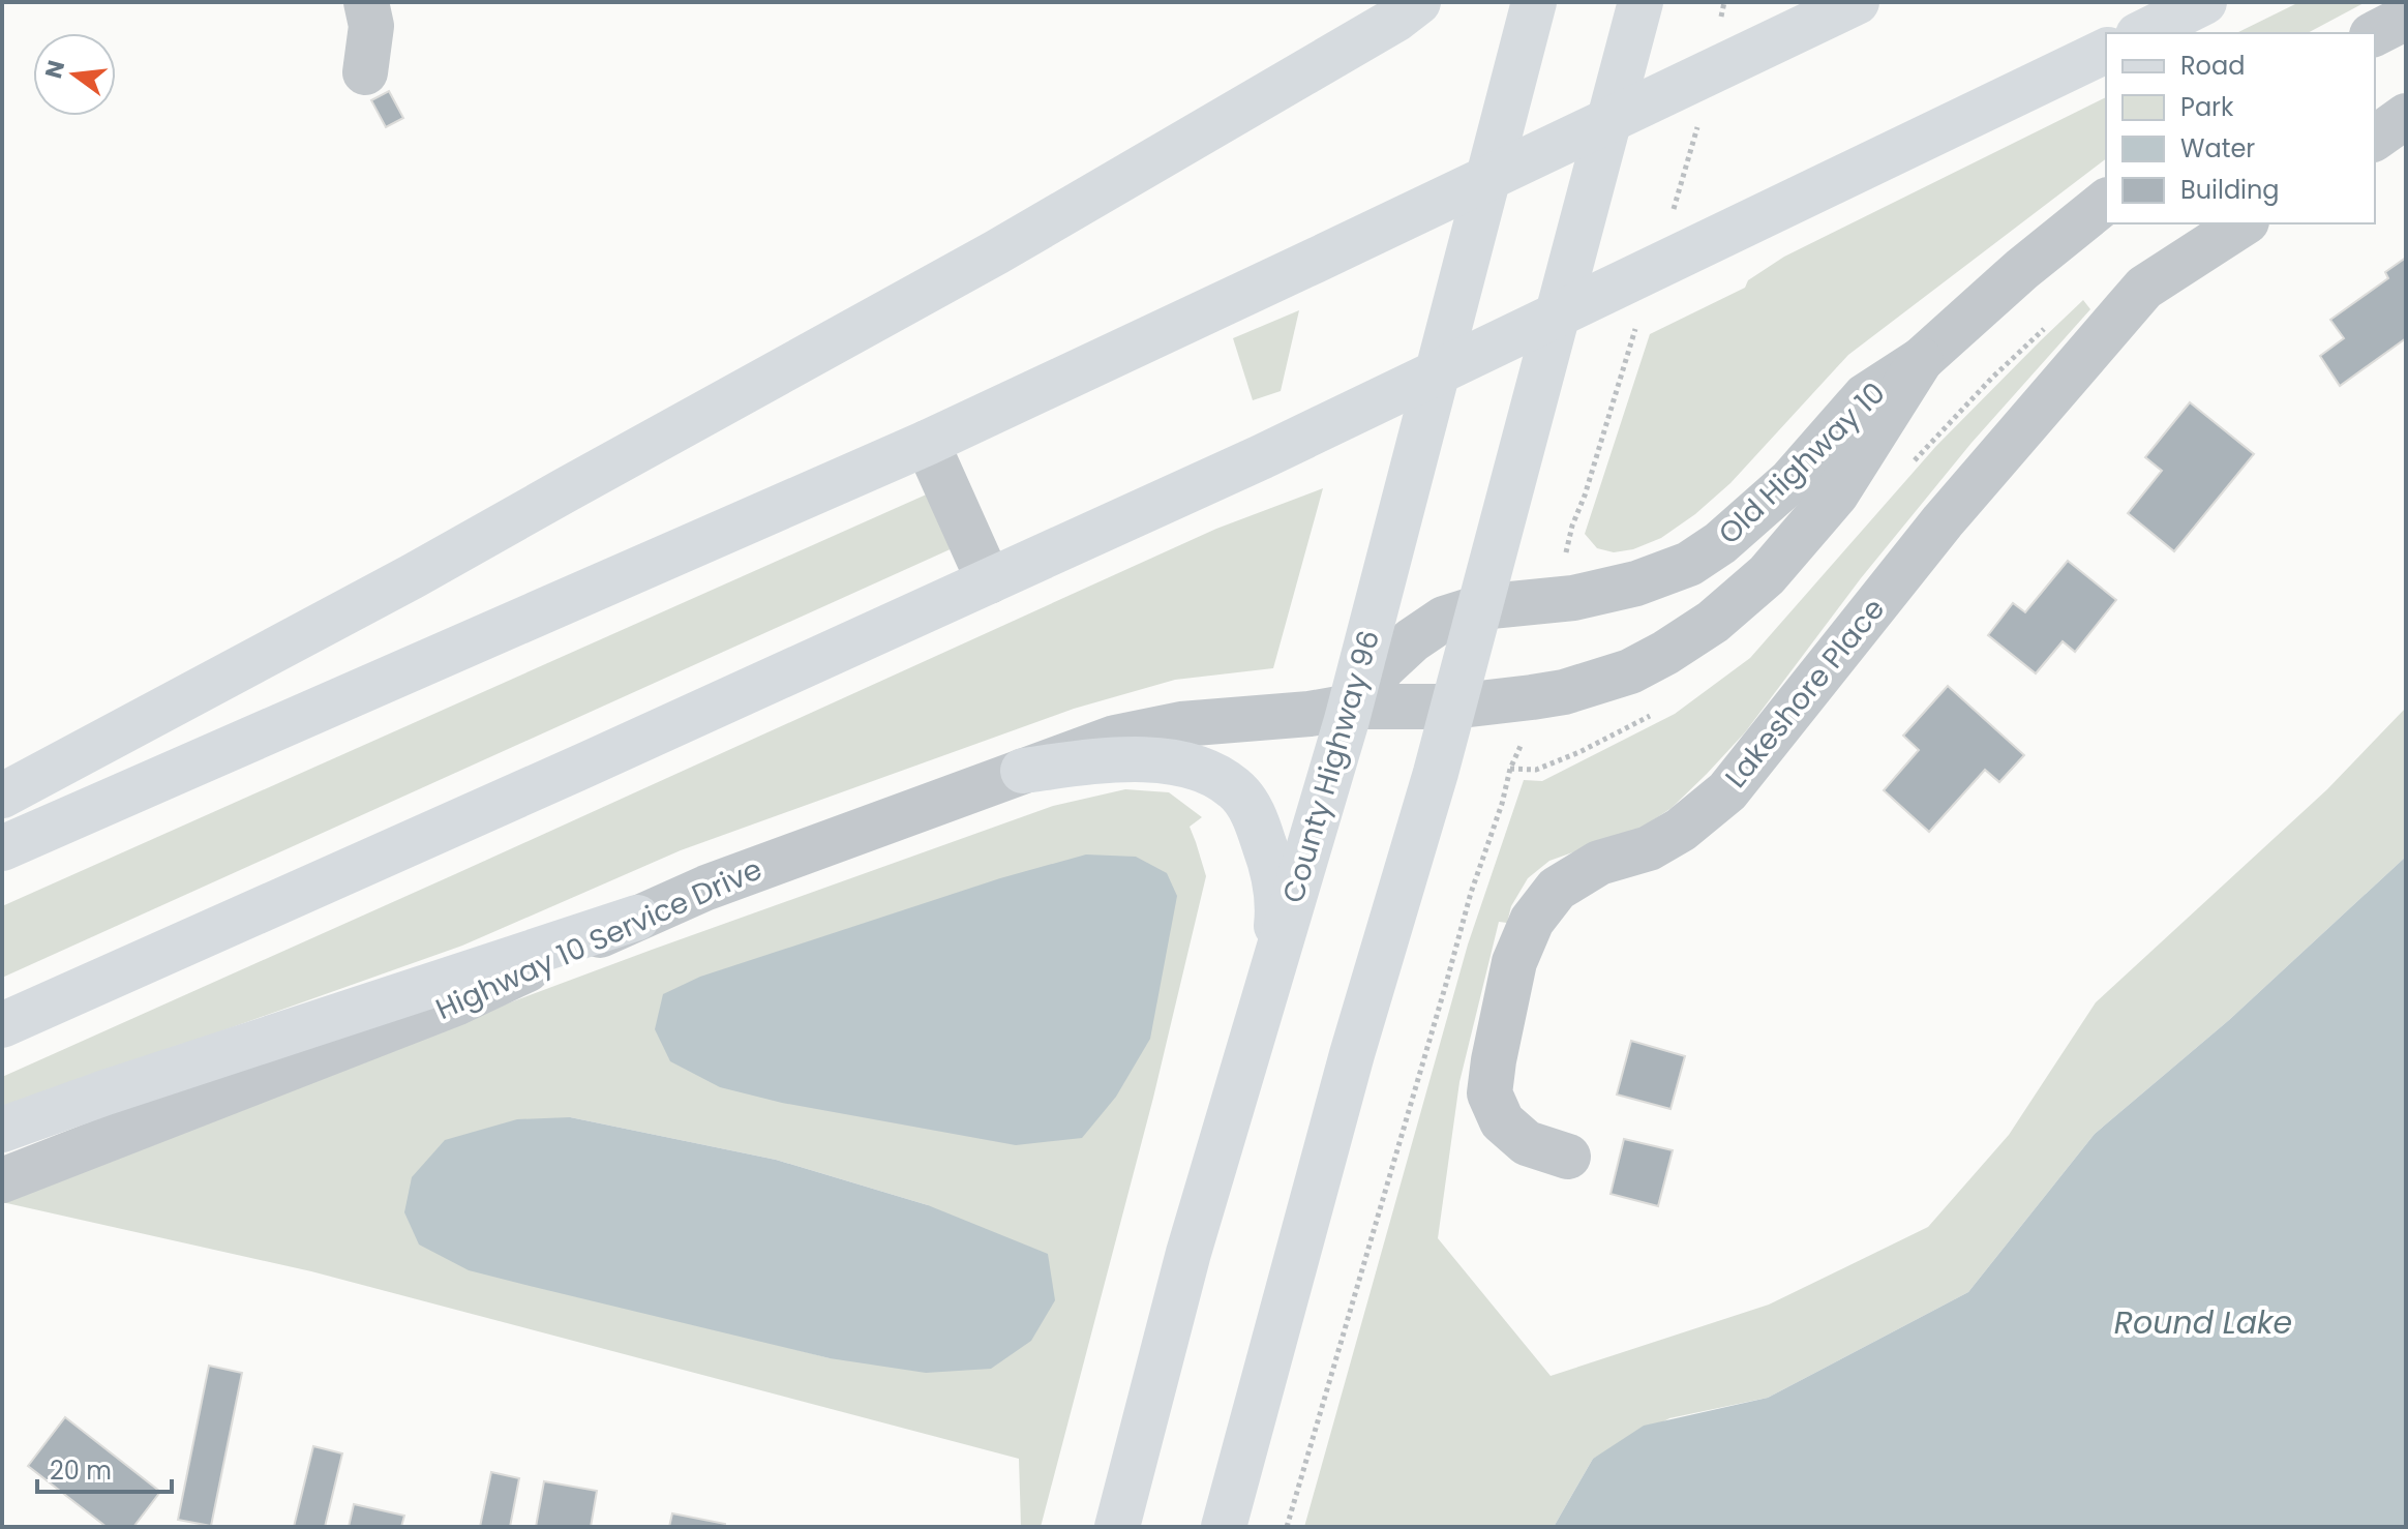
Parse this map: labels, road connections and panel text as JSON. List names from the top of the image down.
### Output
{
  "streets": {
    "main road": ["County Highway 96"],
    "street": ["Old Highway 10", "Lakeshore Place", "Highway 10 Service Drive"]
  },
  "crossings": [
    ["Old Highway 10", "County Highway 96"],
    ["Old Highway 10", "Highway 10 Service Drive"],
    ["County Highway 96", "Highway 10 Service Drive"]
  ],
  "water": ["Round Lake"],
  "legend": [
    "Road",
    "Park",
    "Water",
    "Building"
  ],
  "scale_bar": "20 m",
  "north": "left"
}
